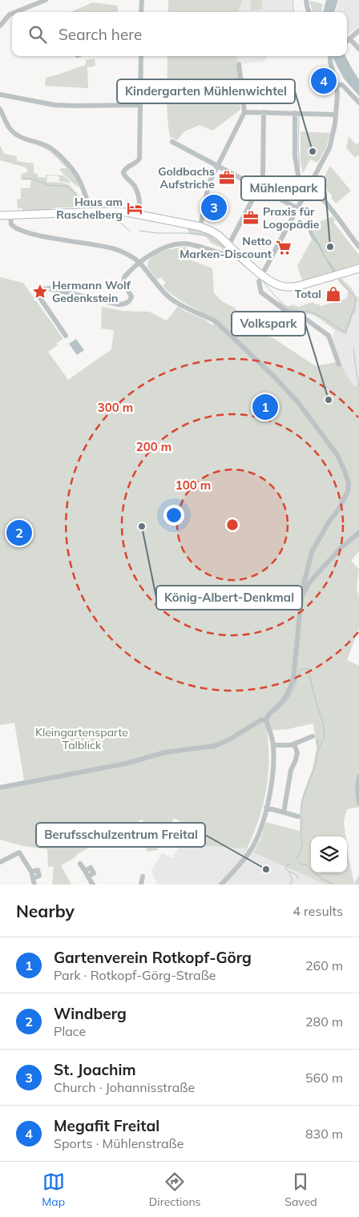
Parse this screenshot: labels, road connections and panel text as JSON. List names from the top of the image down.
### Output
{
  "parks": ["Kleingartensparte Talblick"],
  "places": {
    "other": [
      "Kindergarten Mühlenwichtel",
      "Mühlenpark",
      "Volkspark",
      "König-Albert-Denkmal",
      "Berufsschulzentrum Freital"
    ],
    "office": ["Goldbachs Aufstriche", "Praxis für Logopädie"],
    "hotel": ["Haus am Raschelberg"],
    "supermarket": ["Netto Marken-Discount"],
    "place": ["Hermann Wolf Gedenkstein"],
    "shop": ["Total"]
  },
  "page": {
    "search": "Search here",
    "pins": [
      "4",
      "3",
      "1",
      "2"
    ],
    "heading": ["Nearby", "4 results"],
    "list": [
      {
        "mark": "1",
        "name": "Gartenverein Rotkopf-Görg",
        "note": "Park · Rotkopf-Görg-Straße",
        "value": "260 m"
      },
      {
        "mark": "2",
        "name": "Windberg",
        "note": "Place",
        "value": "280 m"
      },
      {
        "mark": "3",
        "name": "St. Joachim",
        "note": "Church · Johannisstraße",
        "value": "560 m"
      },
      {
        "mark": "4",
        "name": "Megafit Freital",
        "note": "Sports · Mühlenstraße",
        "value": "830 m"
      }
    ],
    "nav": ["Map", "Directions", "Saved"]
  },
  "rings": ["300 m", "200 m", "100 m"]
}
